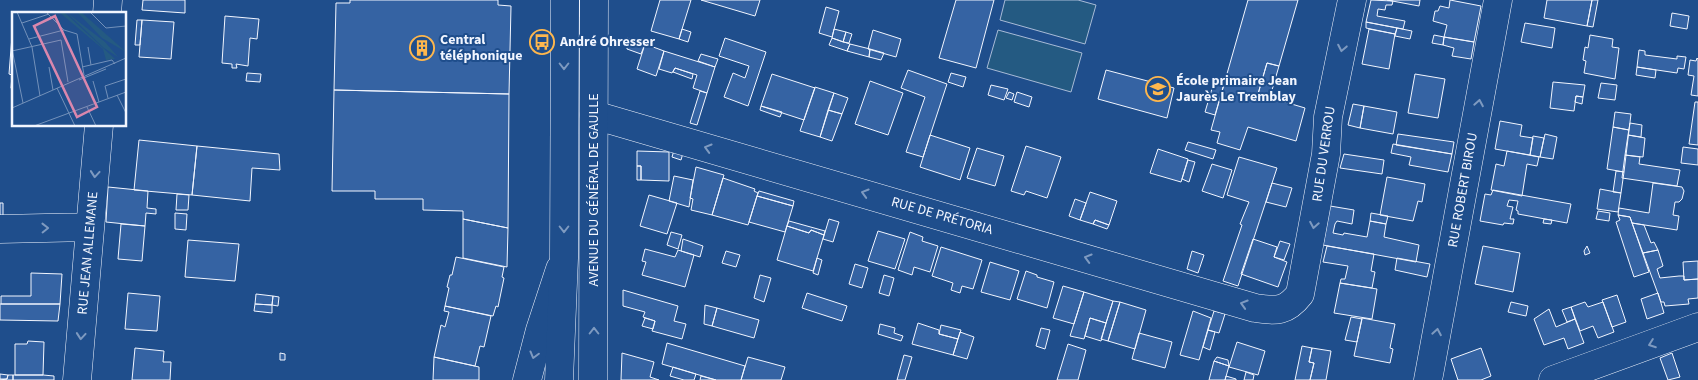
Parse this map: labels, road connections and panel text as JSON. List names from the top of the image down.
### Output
{
  "streets": {
    "street": [
      "RUE DU VERROU",
      "AVENUE DU GÉNÉRAL DE GAULLE",
      "RUE ROBERT BIROU",
      "RUE DE PRÉTORIA",
      "RUE JEAN ALLEMANE"
    ]
  },
  "crossings": [
    ["RUE DU VERROU", "RUE DE PRÉTORIA"],
    ["AVENUE DU GÉNÉRAL DE GAULLE", "RUE DE PRÉTORIA"]
  ],
  "one_way": [
    "RUE DU VERROU",
    "RUE ROBERT BIROU",
    "RUE DE PRÉTORIA",
    "RUE JEAN ALLEMANE"
  ],
  "places": {
    "bus stop": ["André Ohresser"],
    "building": ["Central téléphonique"],
    "school or university": ["École primaire Jean Jaurès Le Tremblay"]
  }
}
